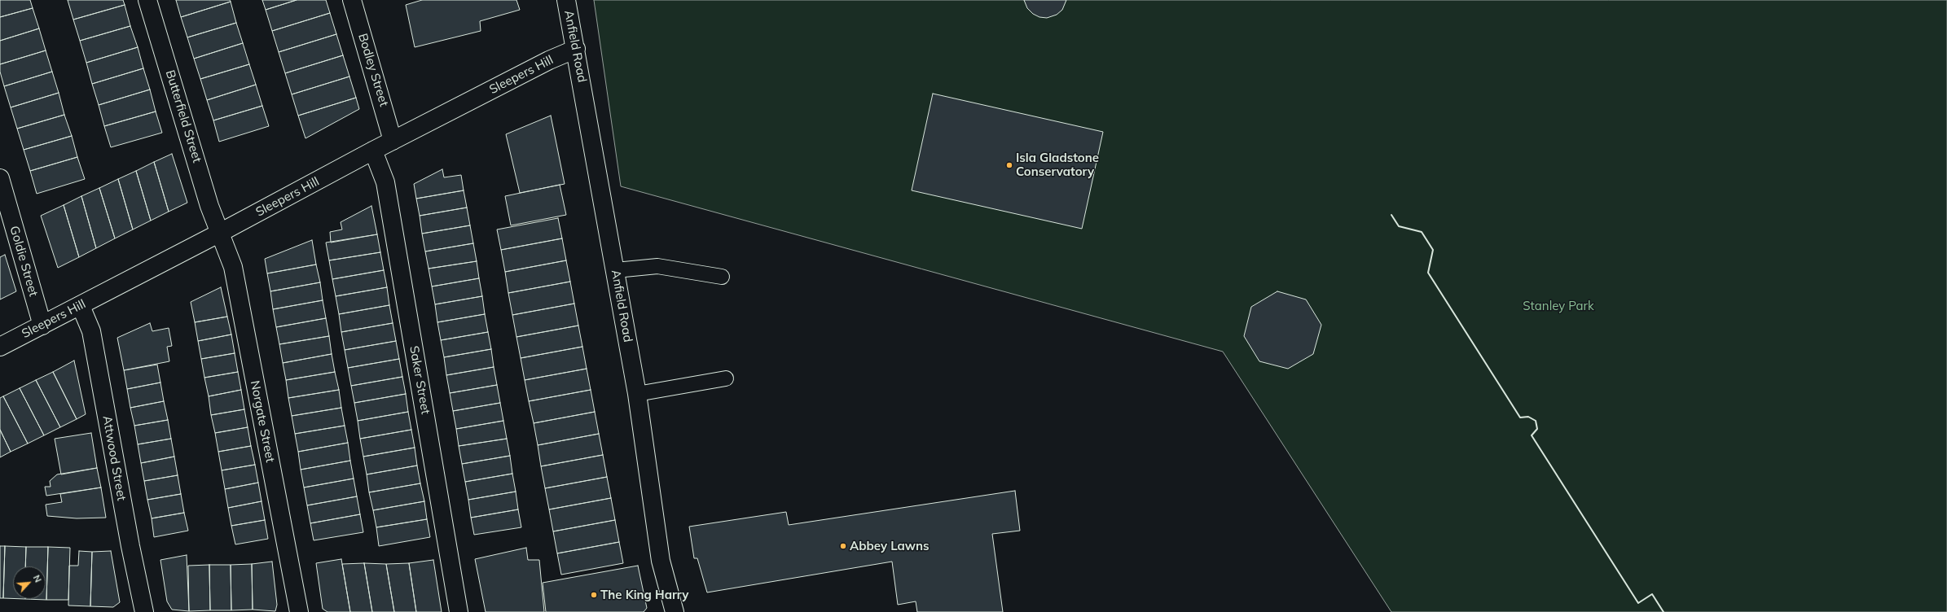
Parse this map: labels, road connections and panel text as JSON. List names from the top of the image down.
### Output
{
  "streets": {
    "street": [
      "Anfield Road",
      "Bodley Street",
      "Sleepers Hill",
      "Butterfield Street",
      "Goldie Street",
      "Saker Street",
      "Norgate Street",
      "Attwood Street"
    ]
  },
  "crossings": [
    ["Anfield Road", "Sleepers Hill"],
    ["Bodley Street", "Sleepers Hill"],
    ["Sleepers Hill", "Butterfield Street"],
    ["Sleepers Hill", "Goldie Street"],
    ["Sleepers Hill", "Saker Street"],
    ["Sleepers Hill", "Norgate Street"],
    ["Sleepers Hill", "Attwood Street"],
    ["Butterfield Street", "Norgate Street"]
  ],
  "parks": ["Stanley Park"],
  "places": ["Isla Gladstone Conservatory", "Abbey Lawns", "The King Harry"],
  "north": "top right"
}
